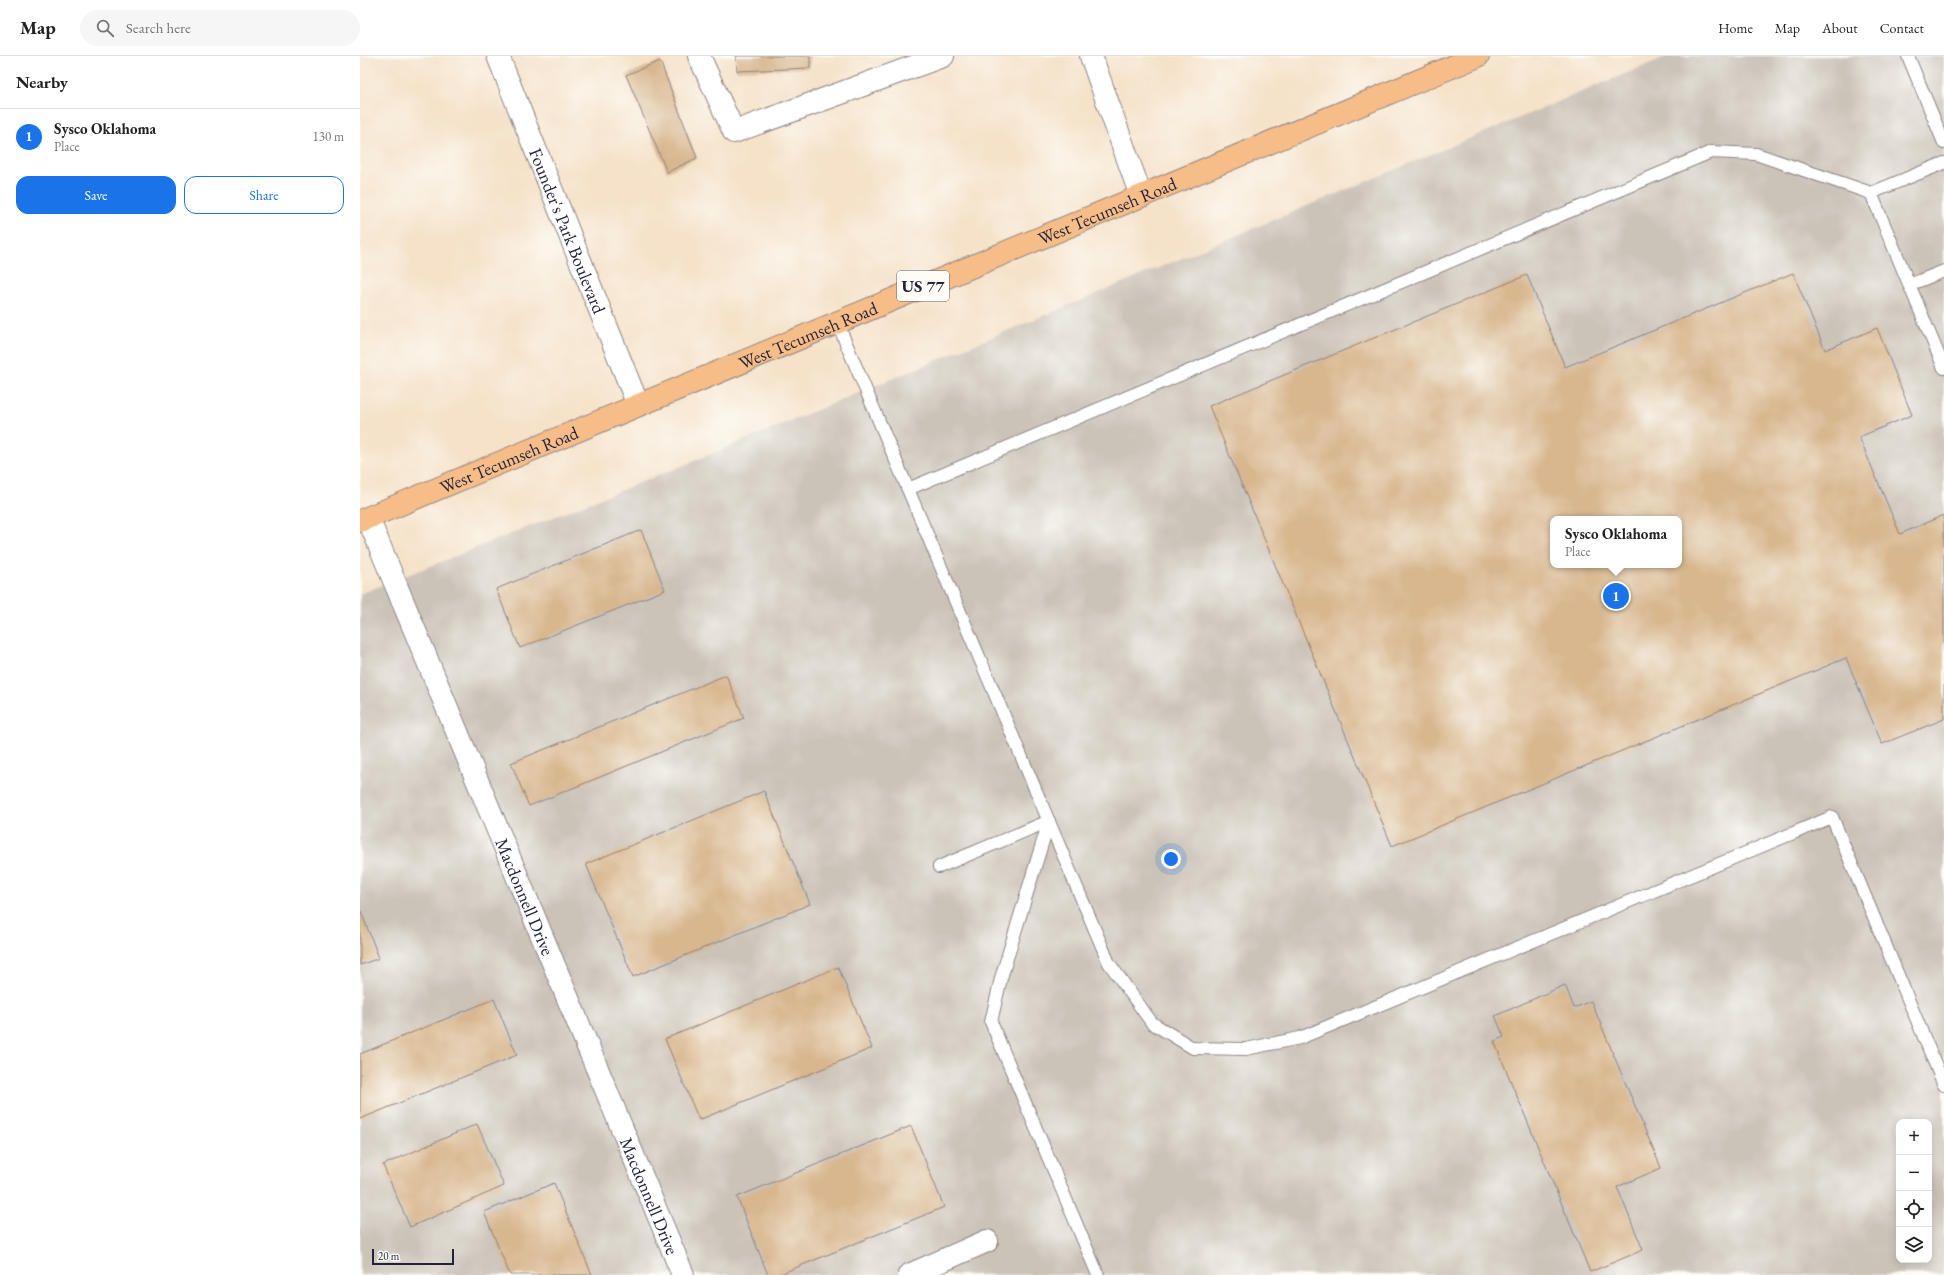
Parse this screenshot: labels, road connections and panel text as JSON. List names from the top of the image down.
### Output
{
  "streets": {
    "main road": ["West Tecumseh Road", "US 77"],
    "street": ["Founder's Park Boulevard", "Macdonnell Drive"]
  },
  "crossings": [
    ["West Tecumseh Road", "Founder's Park Boulevard"],
    ["West Tecumseh Road", "Macdonnell Drive"]
  ],
  "scale_bar": "20 m",
  "page": {
    "header": "Map",
    "search": "Search here",
    "nav": [
      "Home",
      "Map",
      "About",
      "Contact"
    ],
    "heading": "Nearby",
    "list": [
      {
        "mark": "1",
        "name": "Sysco Oklahoma",
        "note": "Place",
        "value": "130 m"
      }
    ],
    "buttons": ["Save", "Share"],
    "popup": ["Sysco Oklahoma", "Place"],
    "pins": "1",
    "map_buttons": ["+", "−"],
    "scale": "20 m"
  }
}
